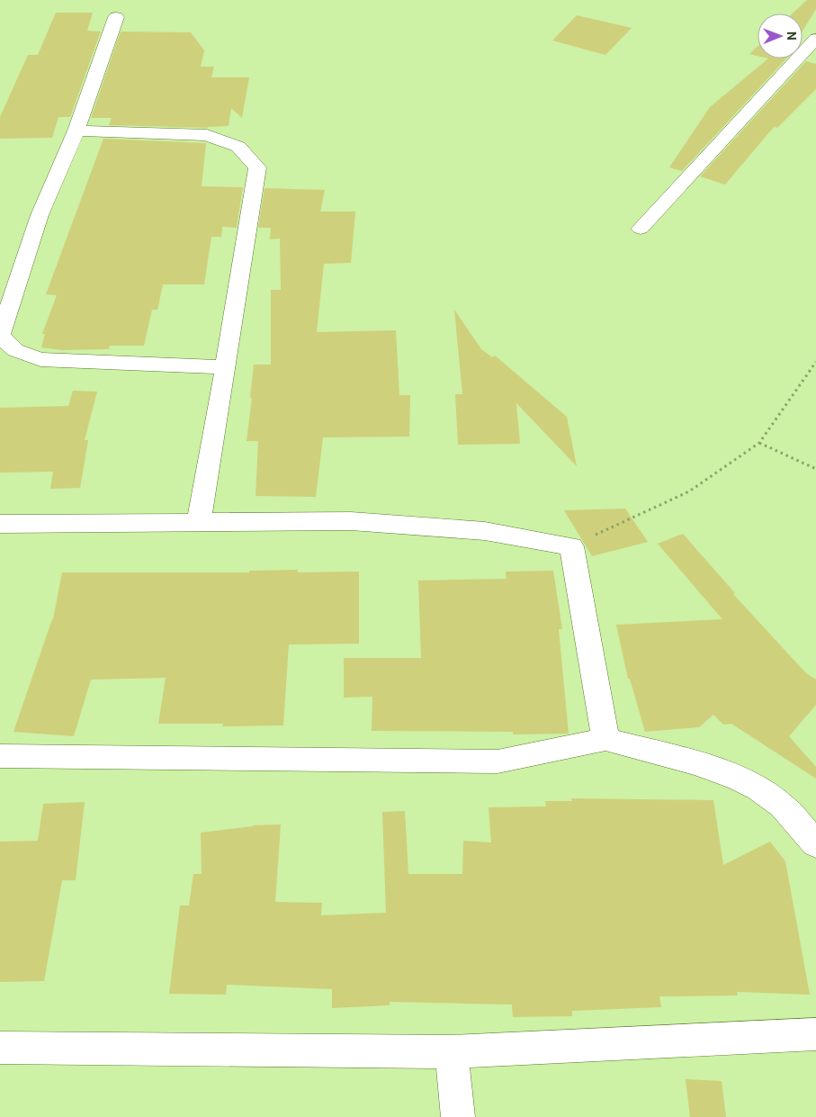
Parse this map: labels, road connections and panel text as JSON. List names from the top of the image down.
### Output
{
  "north": "right"
}
